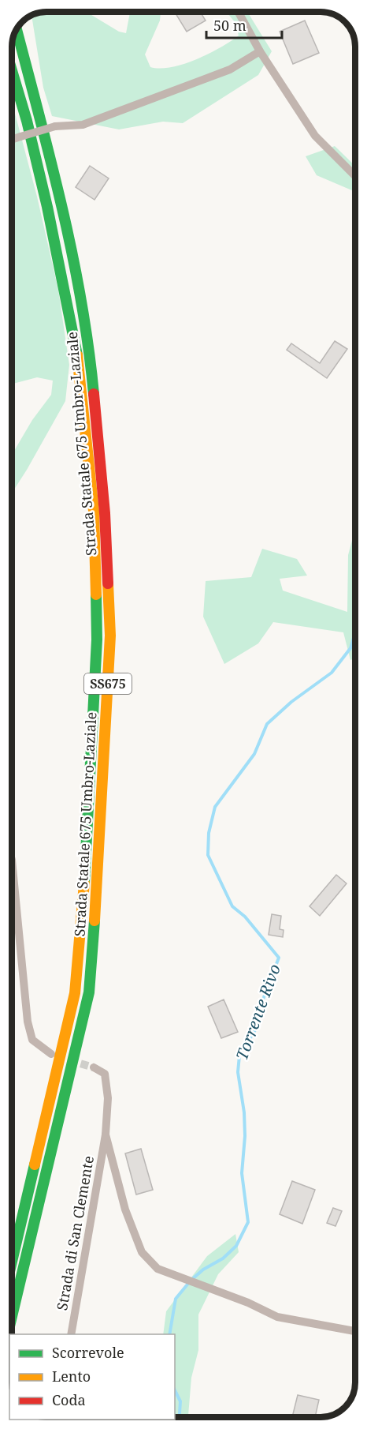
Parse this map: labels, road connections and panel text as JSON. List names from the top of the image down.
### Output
{
  "streets": {
    "highway": ["Strada Statale 675 Umbro-Laziale", "SS675"],
    "street": ["Strada di San Clemente"]
  },
  "water": ["Torrente Rivo"],
  "legend": ["Scorrevole", "Lento", "Coda"],
  "scale_bar": "50 m"
}
